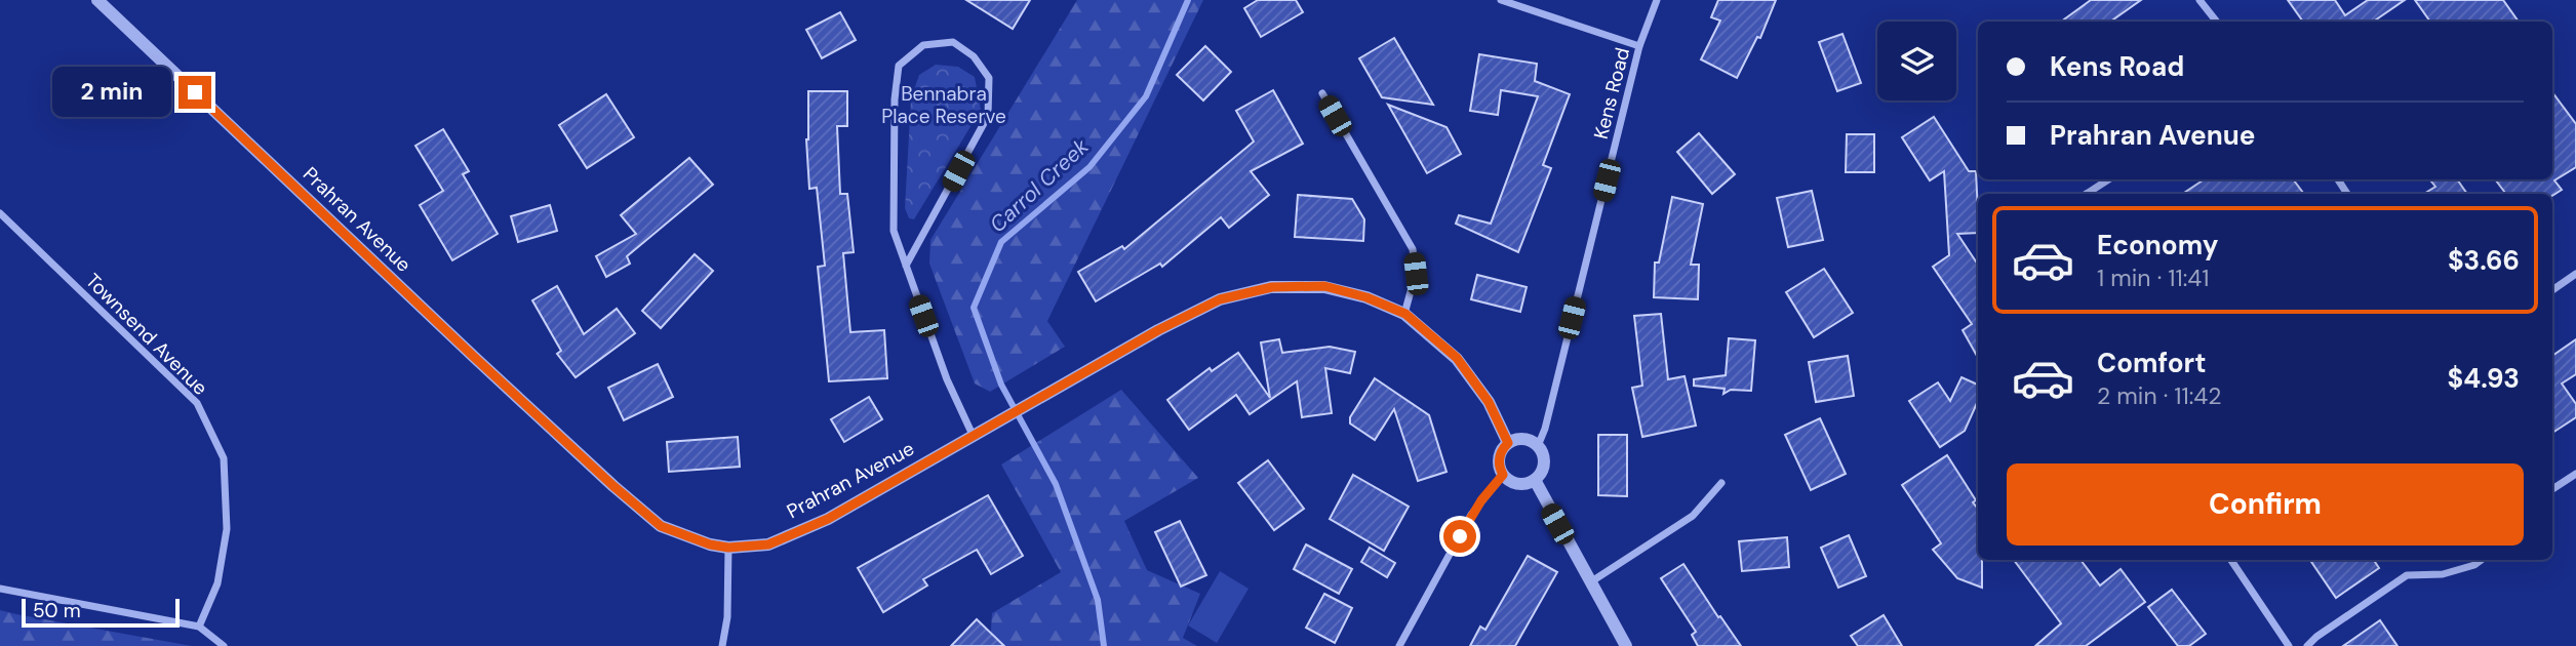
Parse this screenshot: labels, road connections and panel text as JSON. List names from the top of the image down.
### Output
{
  "streets": {
    "street": ["Kens Road", "Prahran Avenue", "Townsend Avenue"]
  },
  "crossings": [
    ["Kens Road", "Prahran Avenue"]
  ],
  "water": ["Carrol Creek"],
  "parks": ["Bennabra Place Reserve"],
  "scale_bar": "50 m",
  "page": {
    "banner": ["Kens Road", "Prahran Avenue"],
    "bubble": "2 min",
    "list": [
      {
        "name": "Economy",
        "note": "1 min · 11:41",
        "value": "$3.66"
      },
      {
        "name": "Comfort",
        "note": "2 min · 11:42",
        "value": "$4.93"
      }
    ],
    "buttons": "Confirm",
    "scale": "50 m"
  }
}
